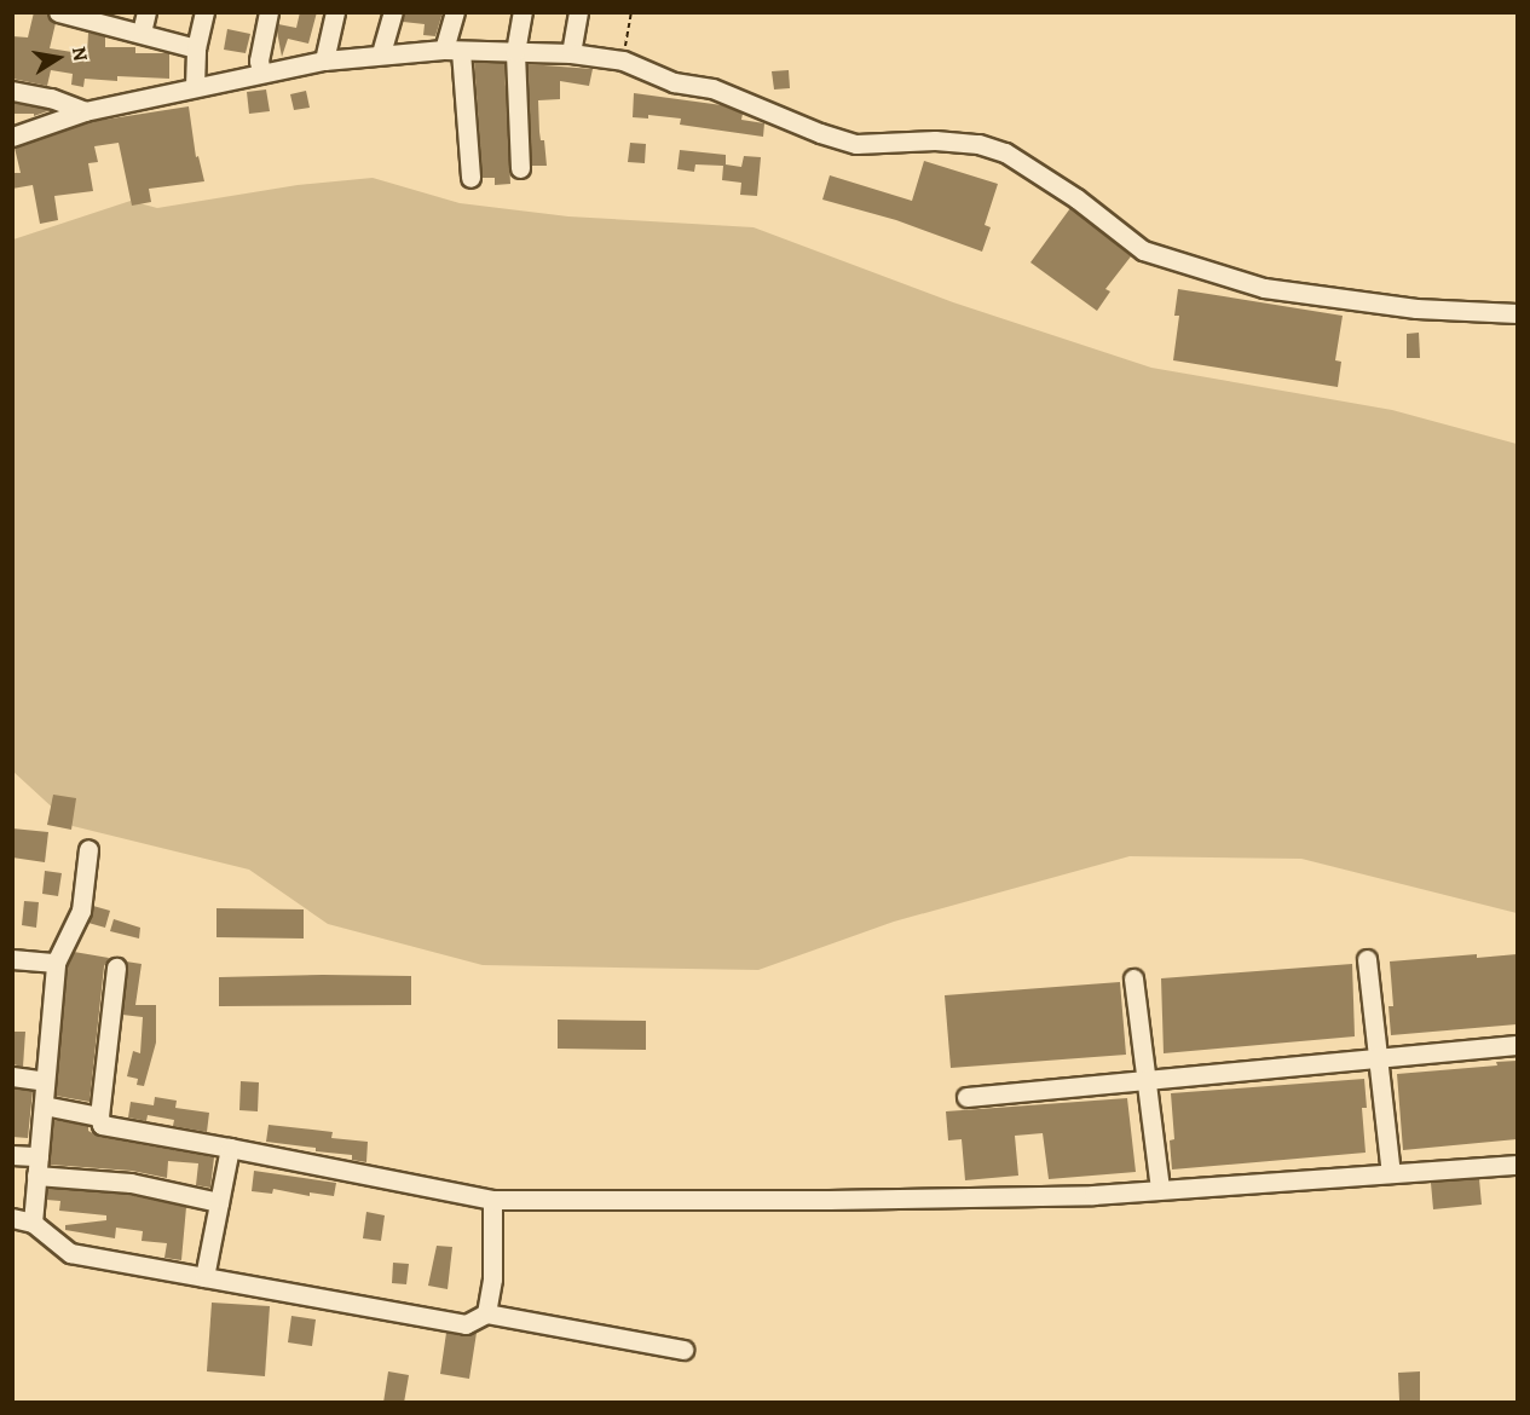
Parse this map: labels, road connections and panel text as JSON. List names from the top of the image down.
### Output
{
  "north": "right"
}
